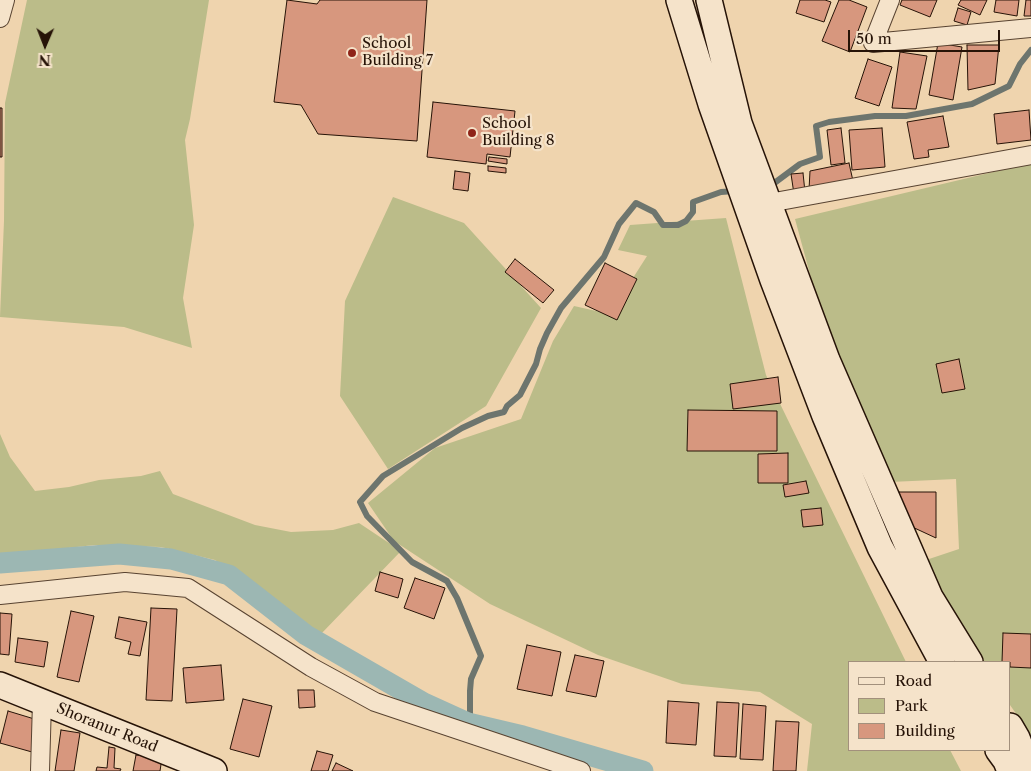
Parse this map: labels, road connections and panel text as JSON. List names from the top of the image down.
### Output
{
  "streets": {
    "main road": ["Shoranur Road"]
  },
  "places": ["School Building 7", "School Building 8"],
  "legend": ["Road", "Park", "Building"],
  "scale_bar": "50 m",
  "north": "bottom"
}
